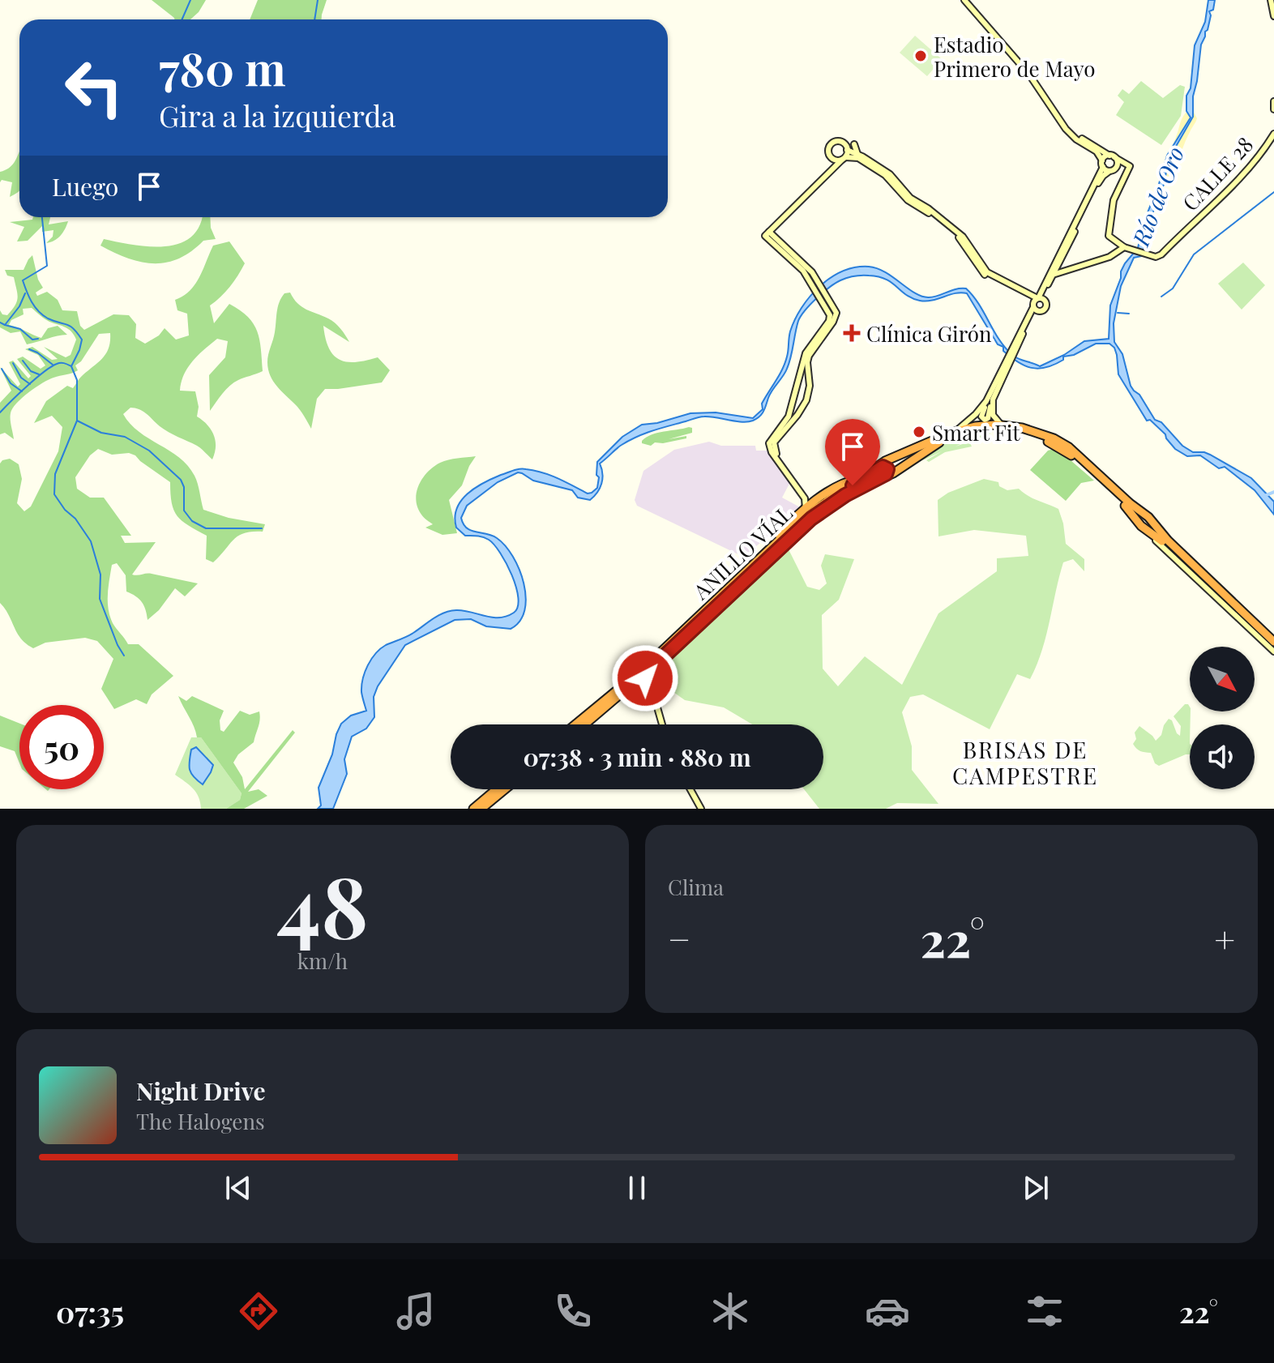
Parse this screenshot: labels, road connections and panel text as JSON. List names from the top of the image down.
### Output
{
  "streets": {
    "highway": ["ANILLO VÍAL"],
    "street": ["CALLE 28"]
  },
  "districts": ["BRISAS DE CAMPESTRE"],
  "water": ["Río de Oro"],
  "places": {
    "other": ["Estadio Primero de Mayo", "Smart Fit"],
    "health": ["Clínica Girón"]
  },
  "north": "bottom right",
  "page": {
    "turn": ["780 m", "Gira a la izquierda"],
    "then": "Luego",
    "limit": "50",
    "trip": "07:38 · 3 min · 880 m",
    "tile": [
      ["48", "km/h"],
      "Clima"
    ],
    "heat": ["−", "22°", "+"],
    "song": ["Night Drive", "The Halogens"],
    "tabs": ["07:35", "22°"]
  }
}
